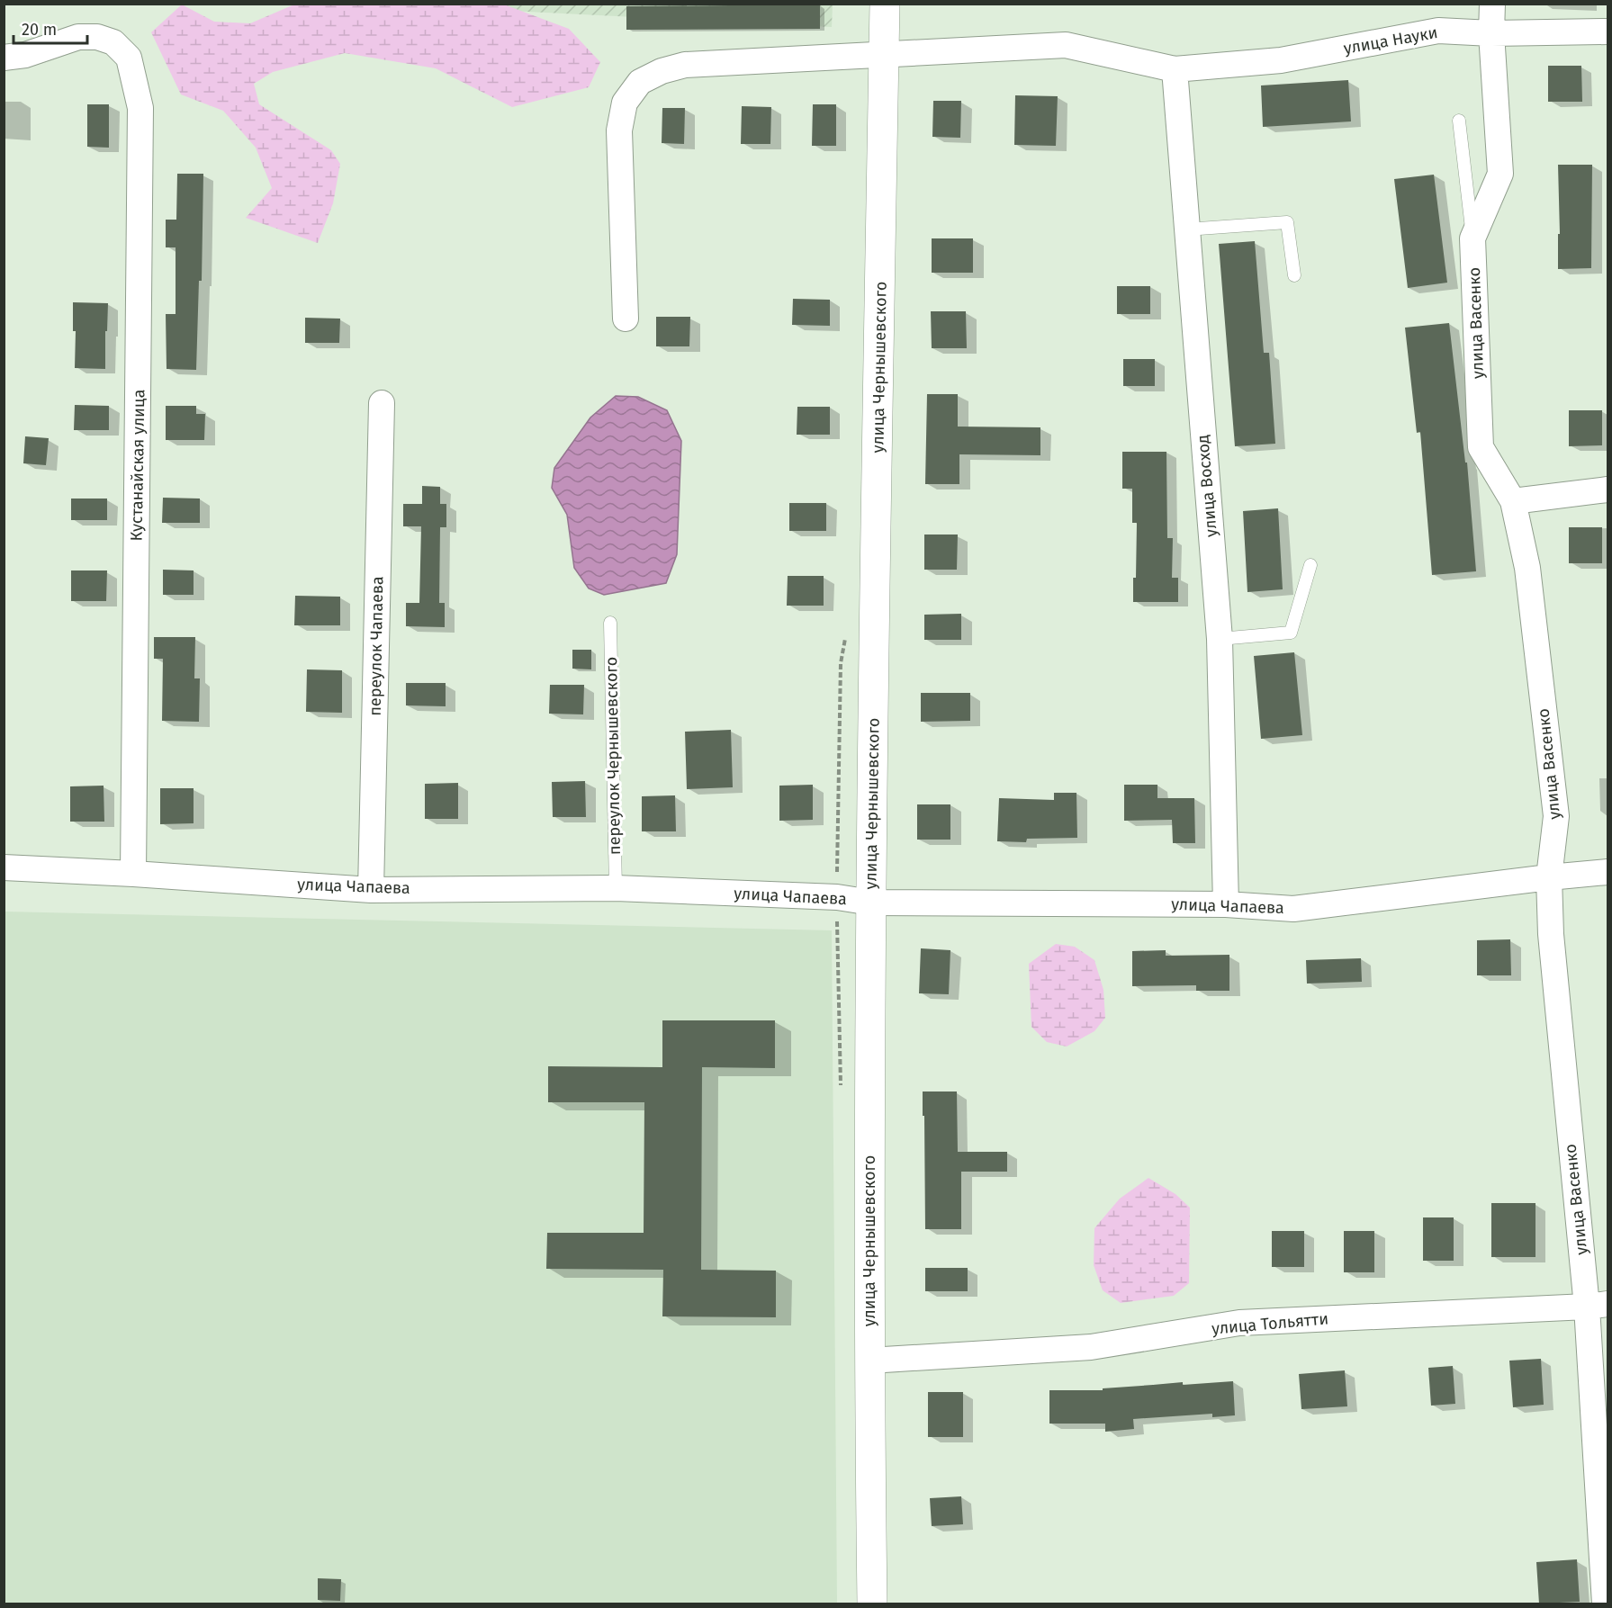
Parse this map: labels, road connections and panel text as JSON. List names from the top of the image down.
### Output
{
  "streets": {
    "street": [
      "улица Науки",
      "улица Васенко",
      "улица Чернышевского",
      "Кустанайская улица",
      "улица Восход",
      "переулок Чапаева",
      "улица Чапаева",
      "улица Тольятти"
    ],
    "lane": ["переулок Чернышевского"]
  },
  "crossings": [
    ["улица Науки", "улица Васенко"],
    ["улица Науки", "улица Чернышевского"],
    ["улица Науки", "улица Восход"],
    ["улица Васенко", "улица Чапаева"],
    ["улица Васенко", "улица Тольятти"],
    ["улица Чернышевского", "улица Чапаева"],
    ["улица Чернышевского", "улица Тольятти"],
    ["Кустанайская улица", "улица Чапаева"],
    ["улица Восход", "улица Чапаева"],
    ["переулок Чапаева", "улица Чапаева"],
    ["переулок Чернышевского", "улица Чапаева"]
  ],
  "scale_bar": "20 m"
}
